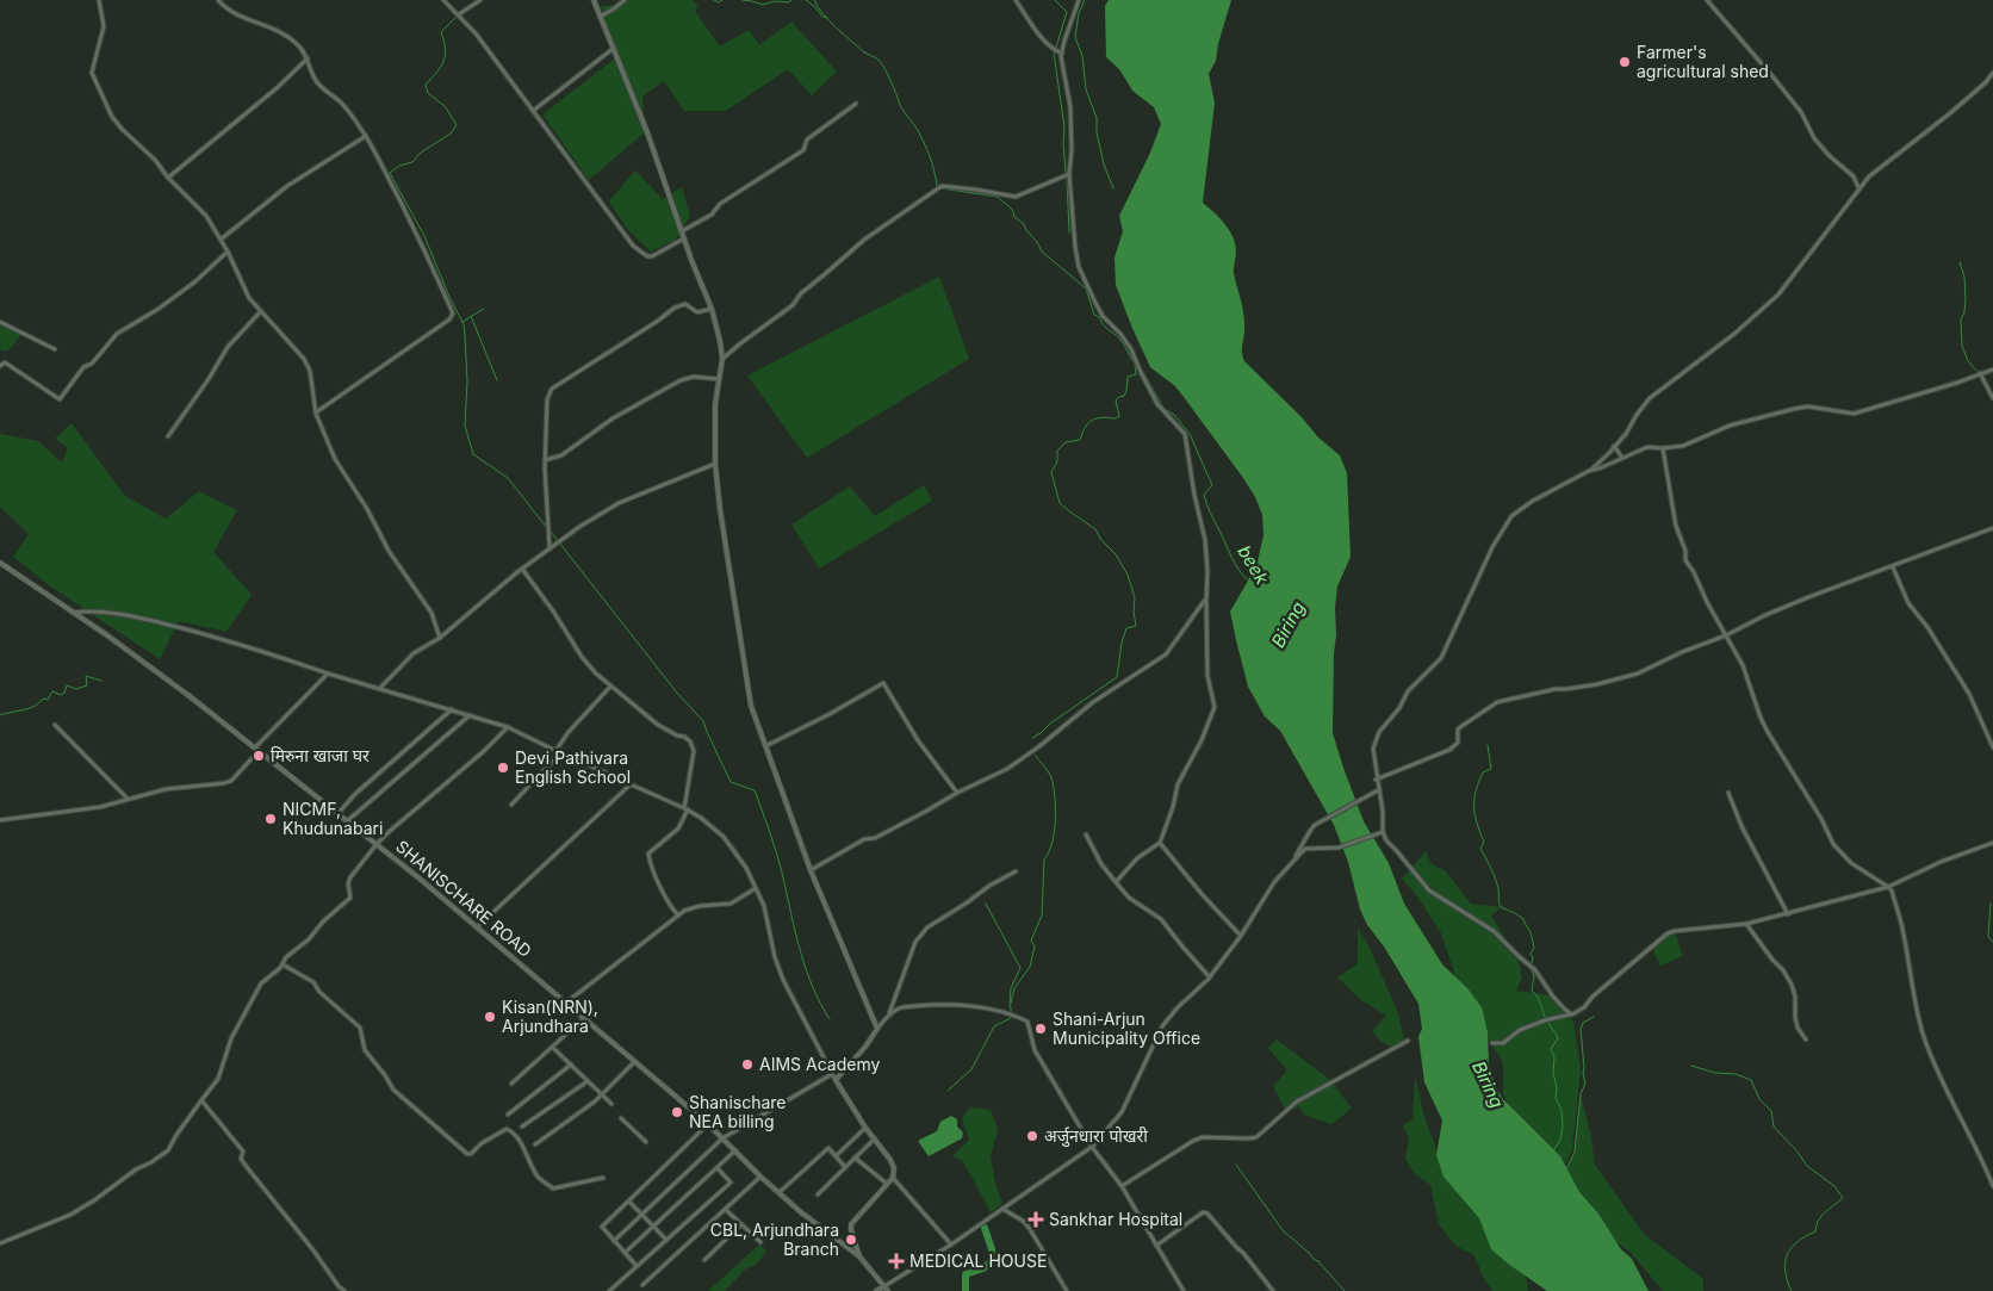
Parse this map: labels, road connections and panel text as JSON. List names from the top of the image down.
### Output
{
  "streets": {
    "street": ["SHANISCHARE ROAD"]
  },
  "water": ["beek", "Biring"],
  "places": {
    "other": [
      "Farmer's agricultural shed",
      "मिरुना खाजा घर",
      "Devi Pathivara English School",
      "NICMF, Khudunabari",
      "Kisan(NRN), Arjundhara",
      "Shani-Arjun Municipality Office",
      "AIMS Academy",
      "Shanischare NEA billing",
      "अर्जुनधारा पोखरी",
      "CBL, Arjundhara Branch"
    ],
    "health": ["Sankhar Hospital", "MEDICAL HOUSE"]
  }
}
